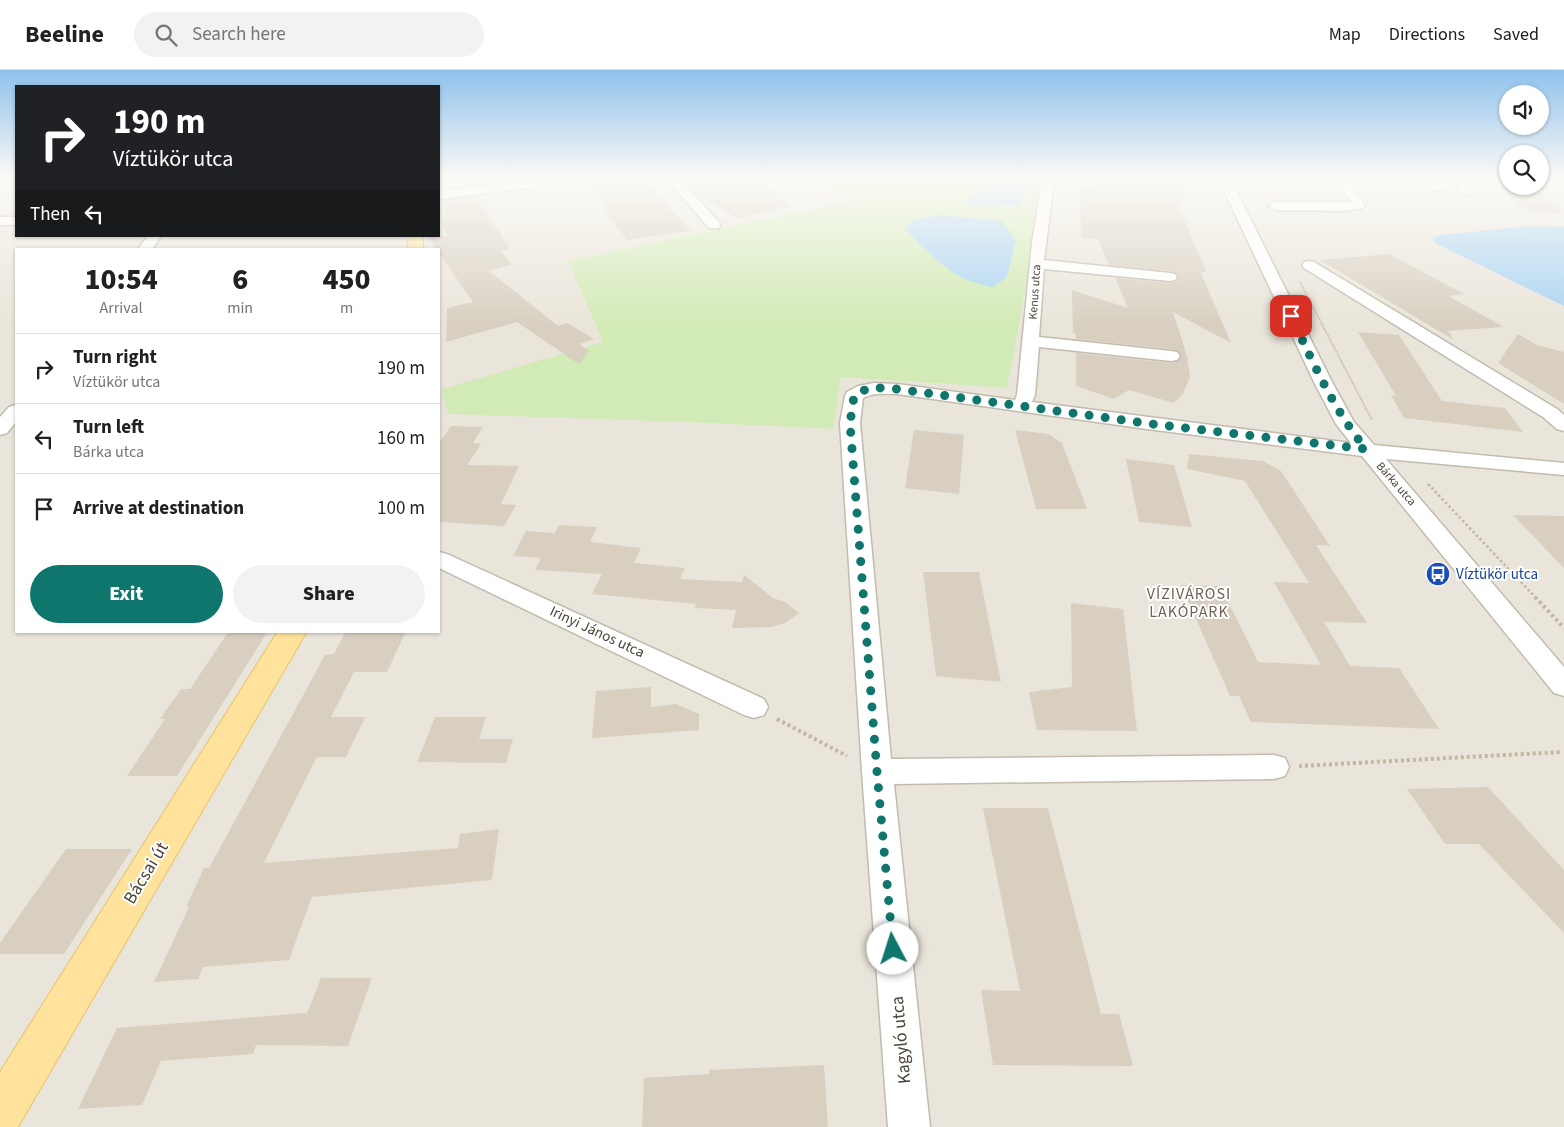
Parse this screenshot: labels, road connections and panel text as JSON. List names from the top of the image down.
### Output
{
  "streets": {
    "main road": ["Bácsai út"],
    "street": [
      "Kenus utca",
      "Bárka utca",
      "Irinyi János utca",
      "Kagyló utca"
    ]
  },
  "crossings": [
    ["Kenus utca", "Kagyló utca"]
  ],
  "districts": ["VÍZIVÁROSI LAKÓPARK"],
  "places": {
    "bus stop": ["Víztükör utca"]
  },
  "page": {
    "header": "Beeline",
    "search": "Search here",
    "nav": ["Map", "Directions", "Saved"],
    "turn": ["190 m", "Víztükör utca"],
    "then": "Then",
    "eta": [
      "10:54",
      "Arrival",
      "6",
      "min",
      "450",
      "m"
    ],
    "list": [
      {
        "name": "Turn right",
        "note": "Víztükör utca",
        "value": "190 m"
      },
      {
        "name": "Turn left",
        "note": "Bárka utca",
        "value": "160 m"
      },
      {
        "name": "Arrive at destination",
        "value": "100 m"
      }
    ],
    "buttons": ["Exit", "Share"]
  }
}
